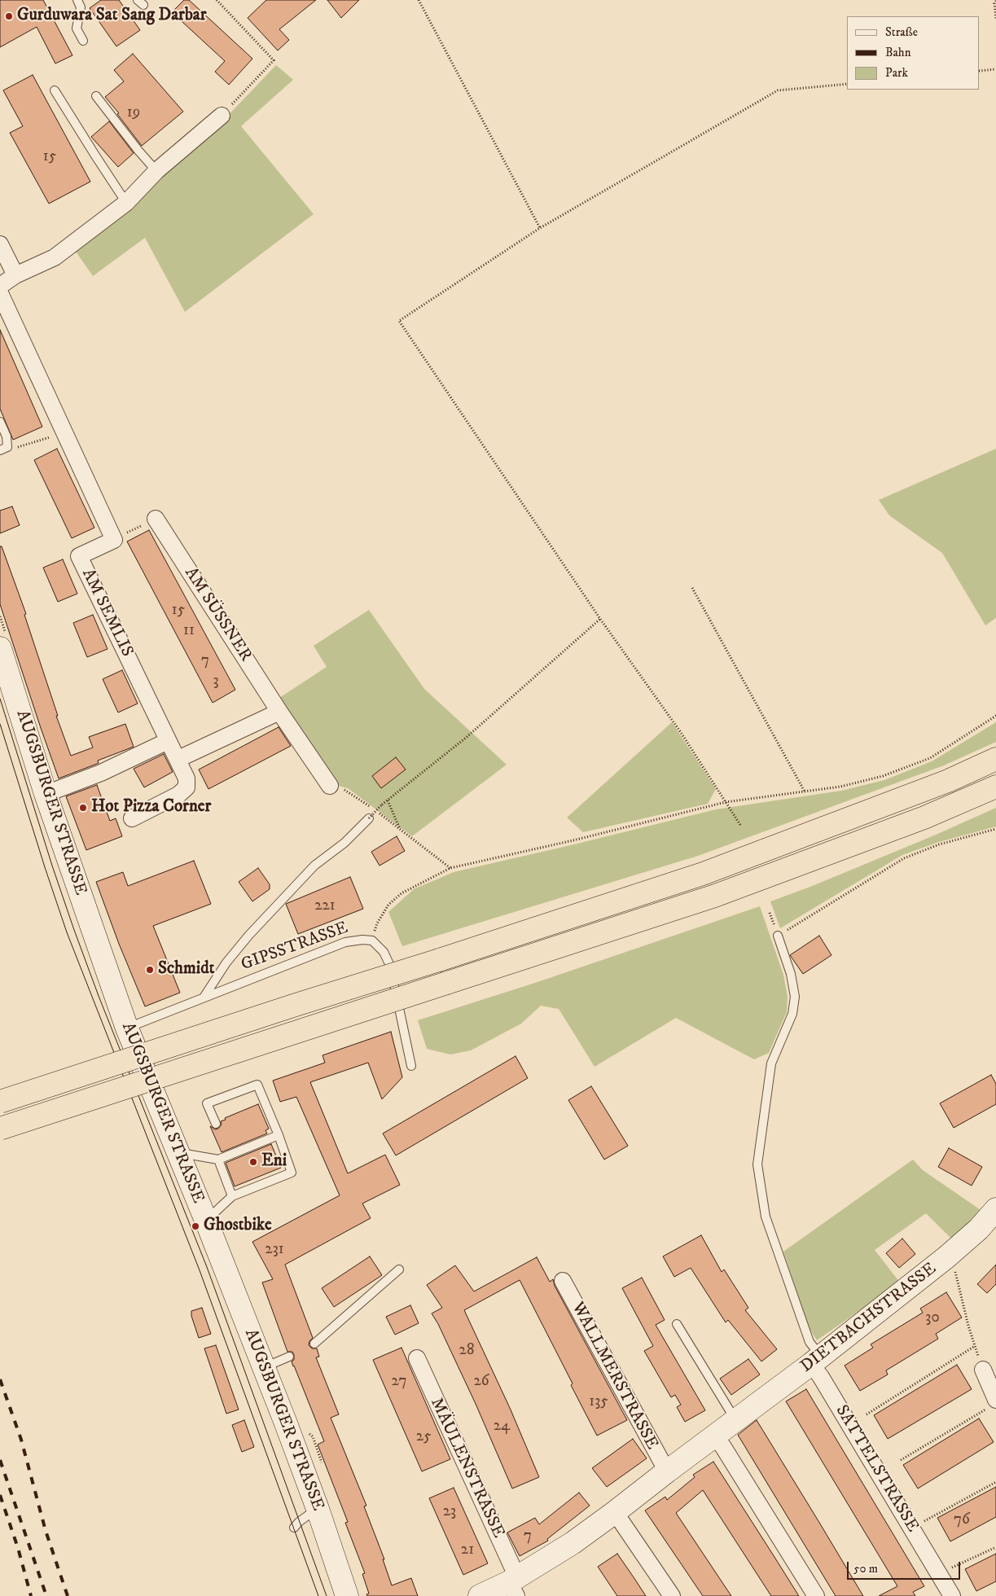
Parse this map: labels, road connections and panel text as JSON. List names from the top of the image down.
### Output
{
  "streets": {
    "main road": ["AUGSBURGER STRASSE", "DIETBACHSTRASSE"],
    "street": [
      "AM SEMLIS",
      "AM SÜSSNER",
      "WALLMERSTRASSE",
      "MÄULENSTRASSE",
      "SATTELSTRASSE"
    ],
    "lane": ["GIPSSTRASSE"]
  },
  "crossings": [
    ["AUGSBURGER STRASSE", "GIPSSTRASSE"],
    ["DIETBACHSTRASSE", "WALLMERSTRASSE"],
    ["DIETBACHSTRASSE", "MÄULENSTRASSE"],
    ["DIETBACHSTRASSE", "SATTELSTRASSE"]
  ],
  "places": [
    "Gurduwara Sat Sang Darbar",
    "Hot Pizza Corner",
    "Schmidt",
    "Eni",
    "Ghostbike"
  ],
  "house_numbers": [
    "19",
    "15",
    "15",
    "11",
    "7",
    "3",
    "221",
    "231",
    "30",
    "28",
    "27",
    "26",
    "135",
    "24",
    "25",
    "23",
    "76",
    "7",
    "21"
  ],
  "legend": ["Straße", "Bahn", "Park"],
  "scale_bar": "50 m"
}
